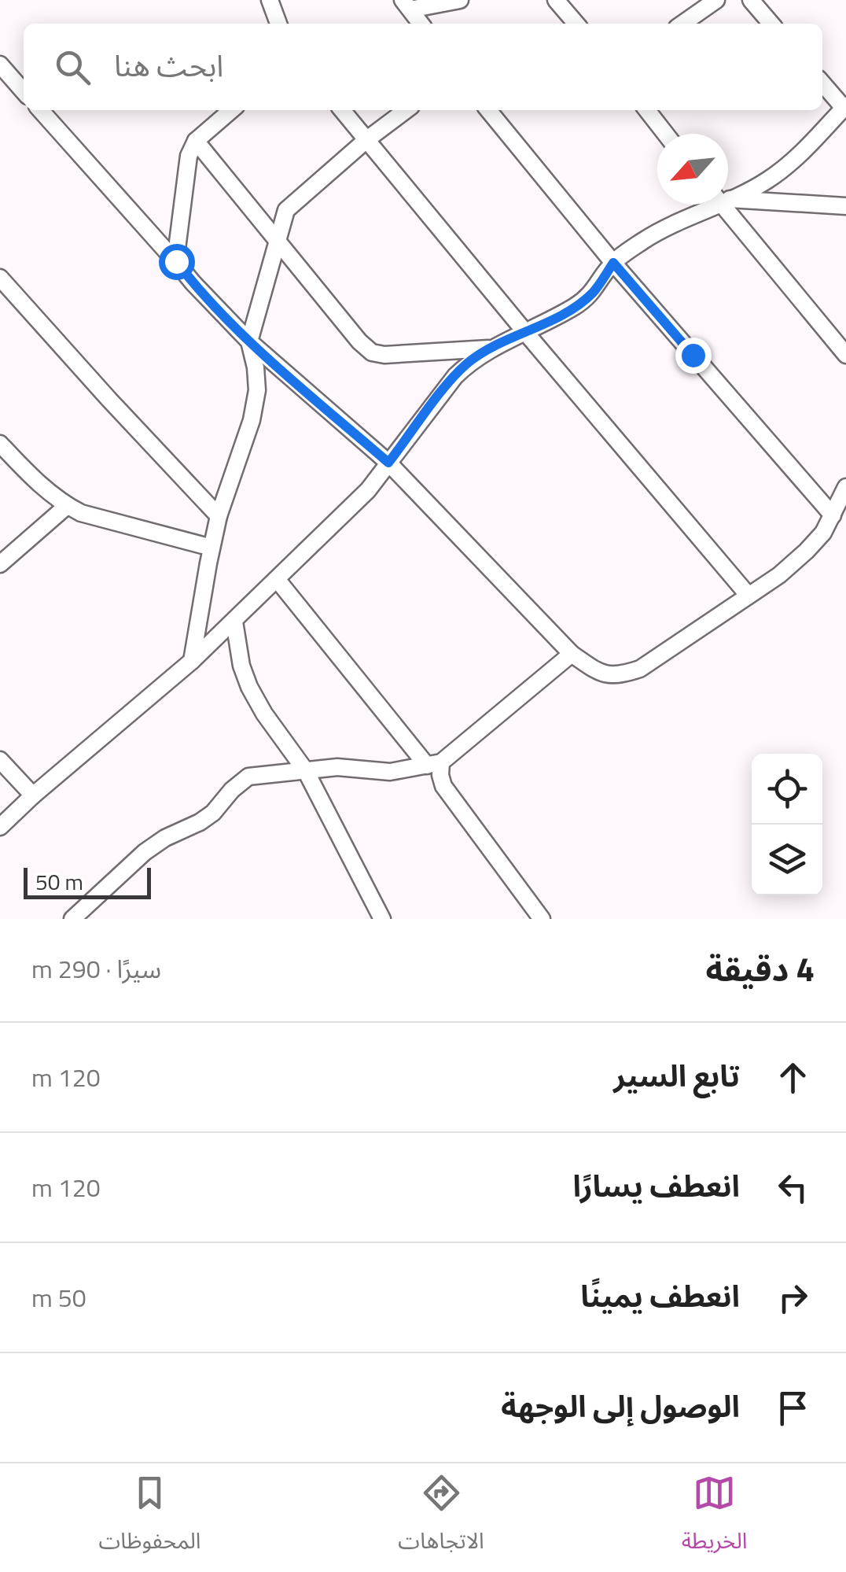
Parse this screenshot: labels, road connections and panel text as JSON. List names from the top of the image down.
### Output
{
  "scale_bar": "50 m",
  "north": "bottom left",
  "page": {
    "search": "ابحث هنا",
    "scale": "50 m",
    "heading": ["4 دقيقة", "سيرًا · 290 m"],
    "list": [
      ["تابع السير", "120 m"],
      ["انعطف يسارًا", "120 m"],
      ["انعطف يمينًا", "50 m"],
      "الوصول إلى الوجهة"
    ],
    "nav": ["الخريطة", "الاتجاهات", "المحفوظات"]
  }
}
